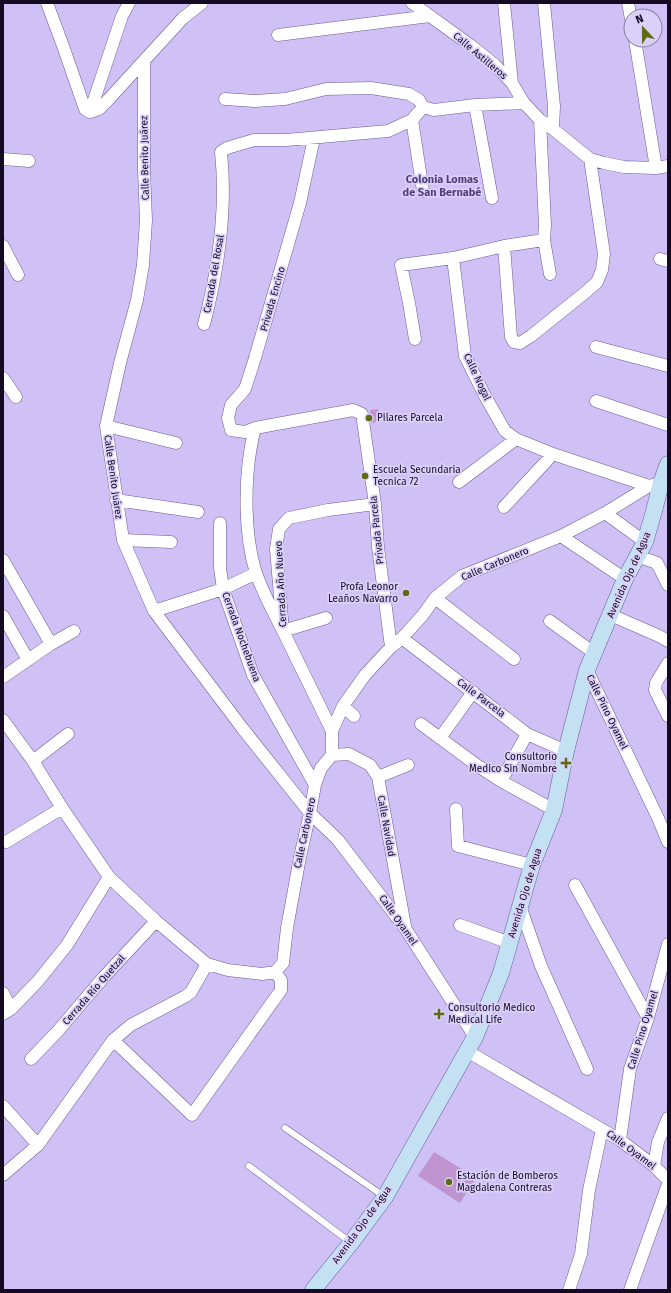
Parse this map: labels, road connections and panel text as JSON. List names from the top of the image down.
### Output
{
  "streets": {
    "street": [
      "Calle Astilleros",
      "Calle Benito Juárez",
      "Cerrada del Rosal",
      "Privada Encino",
      "Calle Nogal",
      "Privada Parcela",
      "Calle Carbonero",
      "Avenida Ojo de Agua",
      "Cerrada Año Nuevo",
      "Cerrada Nochebuena",
      "Calle Parcela",
      "Calle Pino Oyamel",
      "Calle Navidad",
      "Calle Oyamel",
      "Cerrada Río Quetzal"
    ]
  },
  "crossings": [
    ["Calle Benito Juárez", "Calle Carbonero"],
    ["Calle Benito Juárez", "Calle Oyamel"],
    ["Cerrada del Rosal", "Privada Encino"],
    ["Privada Encino", "Privada Parcela"],
    ["Calle Nogal", "Calle Carbonero"],
    ["Calle Nogal", "Avenida Ojo de Agua"],
    ["Privada Parcela", "Calle Carbonero"],
    ["Privada Parcela", "Cerrada Año Nuevo"],
    ["Calle Carbonero", "Avenida Ojo de Agua"],
    ["Calle Carbonero", "Cerrada Año Nuevo"],
    ["Calle Carbonero", "Cerrada Nochebuena"],
    ["Calle Carbonero", "Calle Parcela"],
    ["Calle Carbonero", "Calle Oyamel"],
    ["Avenida Ojo de Agua", "Calle Parcela"],
    ["Avenida Ojo de Agua", "Calle Pino Oyamel"],
    ["Avenida Ojo de Agua", "Calle Oyamel"],
    ["Calle Pino Oyamel", "Calle Oyamel"],
    ["Calle Navidad", "Calle Oyamel"]
  ],
  "districts": ["Colonia Lomas de San Bernabé"],
  "places": {
    "other": [
      "Pilares Parcela",
      "Escuela Secundaria Tecnica 72",
      "Profa Leonor Leaños Navarro",
      "Estación de Bomberos Magdalena Contreras"
    ],
    "health": ["Consultorio Medico Sin Nombre", "Consultorio Medico Medical Life"]
  },
  "north": "top"
}
